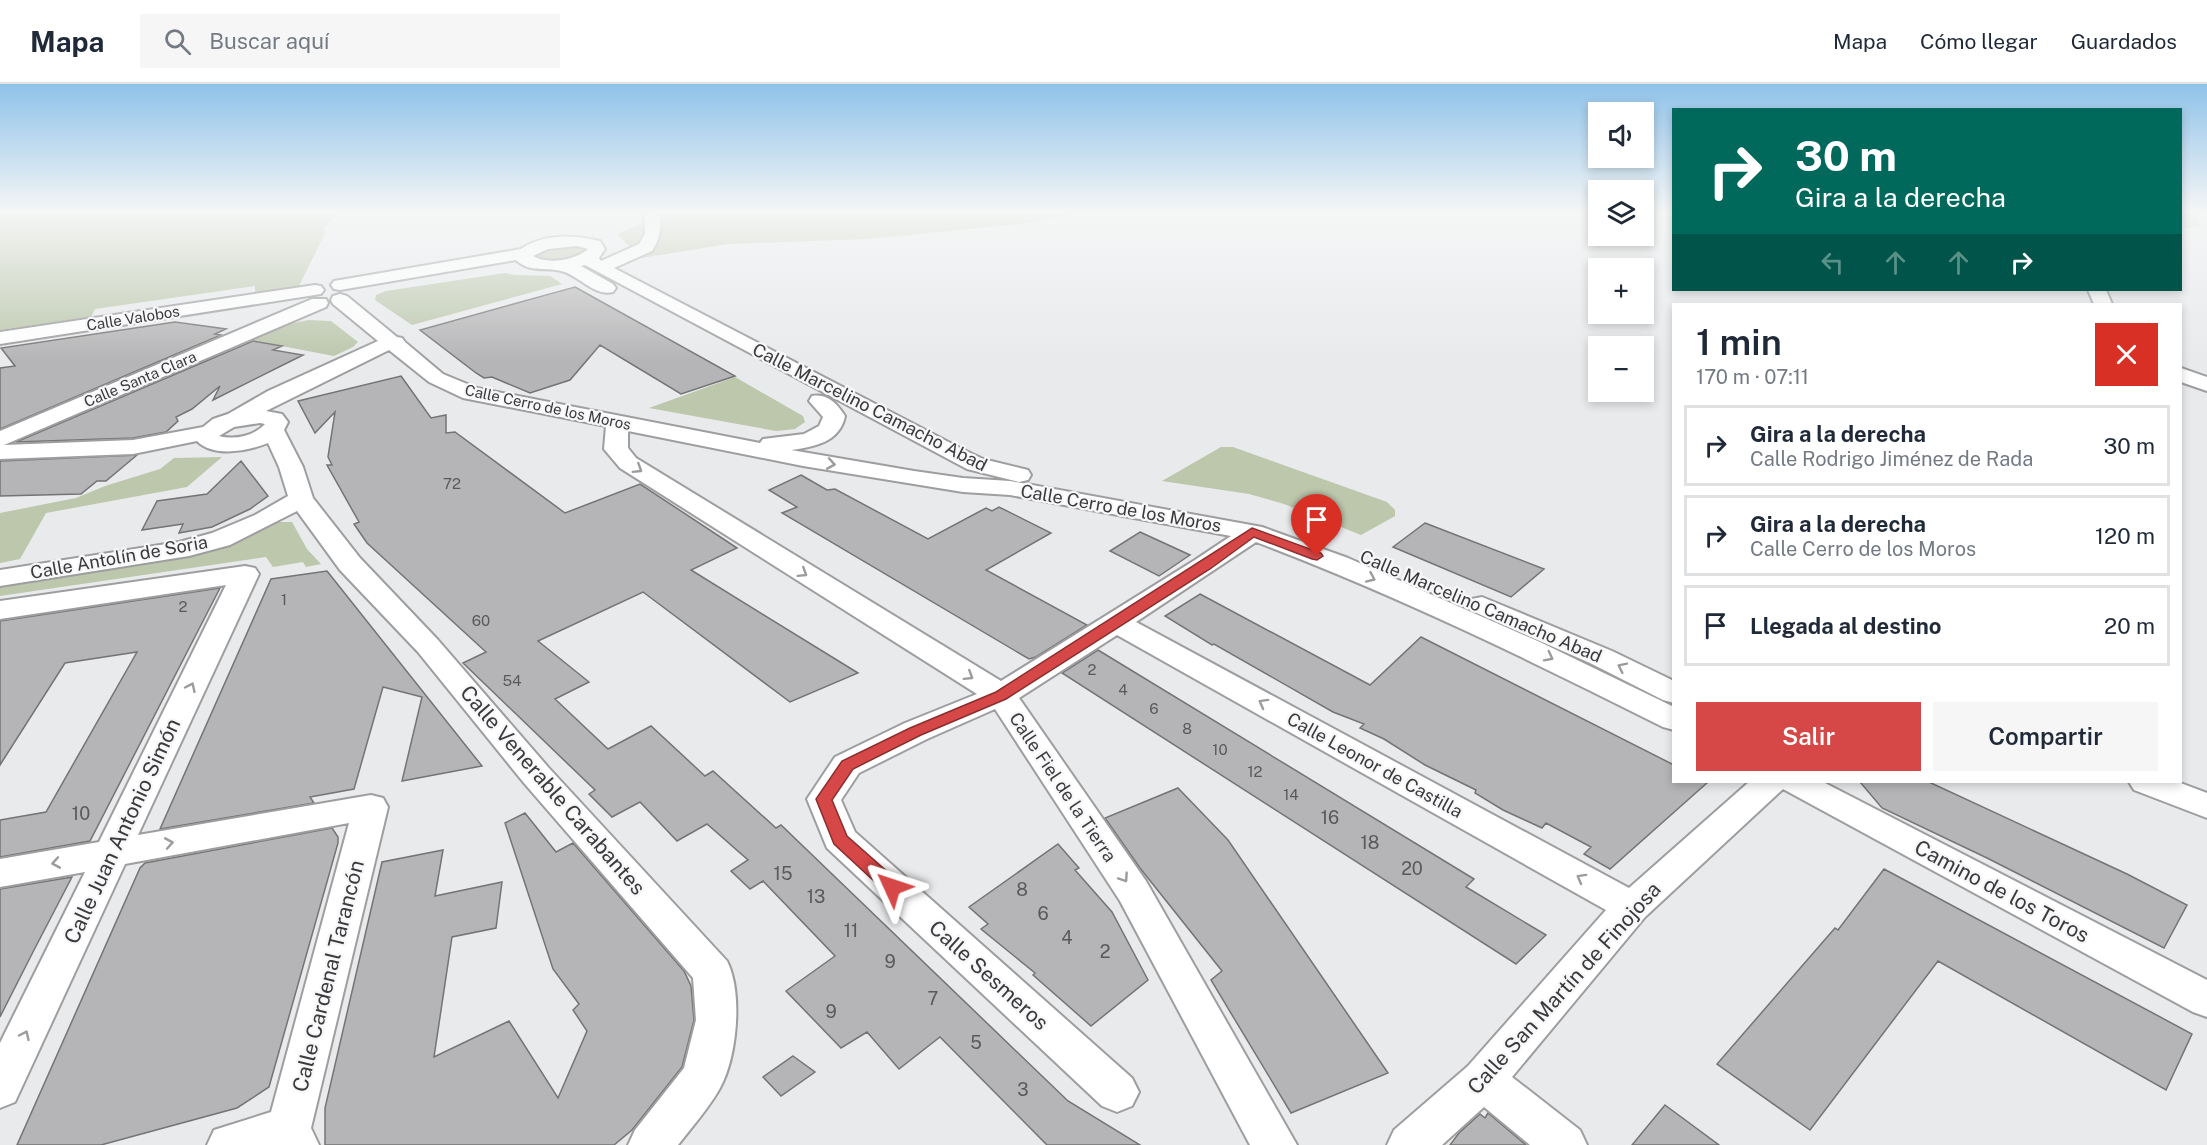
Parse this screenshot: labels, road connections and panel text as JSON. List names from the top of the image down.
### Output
{
  "streets": {
    "street": [
      "Calle Valobos",
      "Calle Santa Clara",
      "Calle Cerro de los Moros",
      "Calle Marcelino Camacho Abad",
      "Calle Antolín de Soria",
      "Calle Leonor de Castilla",
      "Calle Fiel de la Tierra",
      "Calle Venerable Carabantes",
      "Calle Juan Antonio Simón",
      "Camino de los Toros",
      "Calle Sesmeros",
      "Calle Cardenal Tarancón",
      "Calle San Martín de Finojosa"
    ]
  },
  "crossings": [
    ["Calle Valobos", "Calle Santa Clara"],
    ["Calle Valobos", "Calle Cerro de los Moros"],
    ["Calle Santa Clara", "Calle Cerro de los Moros"],
    ["Calle Cerro de los Moros", "Calle Marcelino Camacho Abad"],
    ["Calle Cerro de los Moros", "Calle Fiel de la Tierra"],
    ["Calle Antolín de Soria", "Calle Venerable Carabantes"],
    ["Calle Antolín de Soria", "Calle Juan Antonio Simón"],
    ["Calle Leonor de Castilla", "Calle San Martín de Finojosa"],
    ["Calle Fiel de la Tierra", "Calle Sesmeros"],
    ["Calle Juan Antonio Simón", "Calle Cardenal Tarancón"]
  ],
  "one_way": [
    "Calle Cerro de los Moros",
    "Calle Leonor de Castilla",
    "Calle Fiel de la Tierra",
    "Calle Juan Antonio Simón"
  ],
  "house_numbers": [
    "72",
    "1",
    "2",
    "60",
    "2",
    "54",
    "4",
    "6",
    "8",
    "10",
    "12",
    "14",
    "10",
    "16",
    "18",
    "20",
    "15",
    "8",
    "13",
    "6",
    "11",
    "4",
    "2",
    "9",
    "7",
    "9",
    "5",
    "3"
  ],
  "page": {
    "header": "Mapa",
    "search": "Buscar aquí",
    "nav": ["Mapa", "Cómo llegar", "Guardados"],
    "map_buttons": ["+", "−"],
    "turn": ["30 m", "Gira a la derecha"],
    "heading": ["1 min", "170 m · 07:11"],
    "list": [
      {
        "name": "Gira a la derecha",
        "note": "Calle Rodrigo Jiménez de Rada",
        "value": "30 m"
      },
      {
        "name": "Gira a la derecha",
        "note": "Calle Cerro de los Moros",
        "value": "120 m"
      },
      {
        "name": "Llegada al destino",
        "value": "20 m"
      }
    ],
    "buttons": ["Salir", "Compartir"]
  }
}
